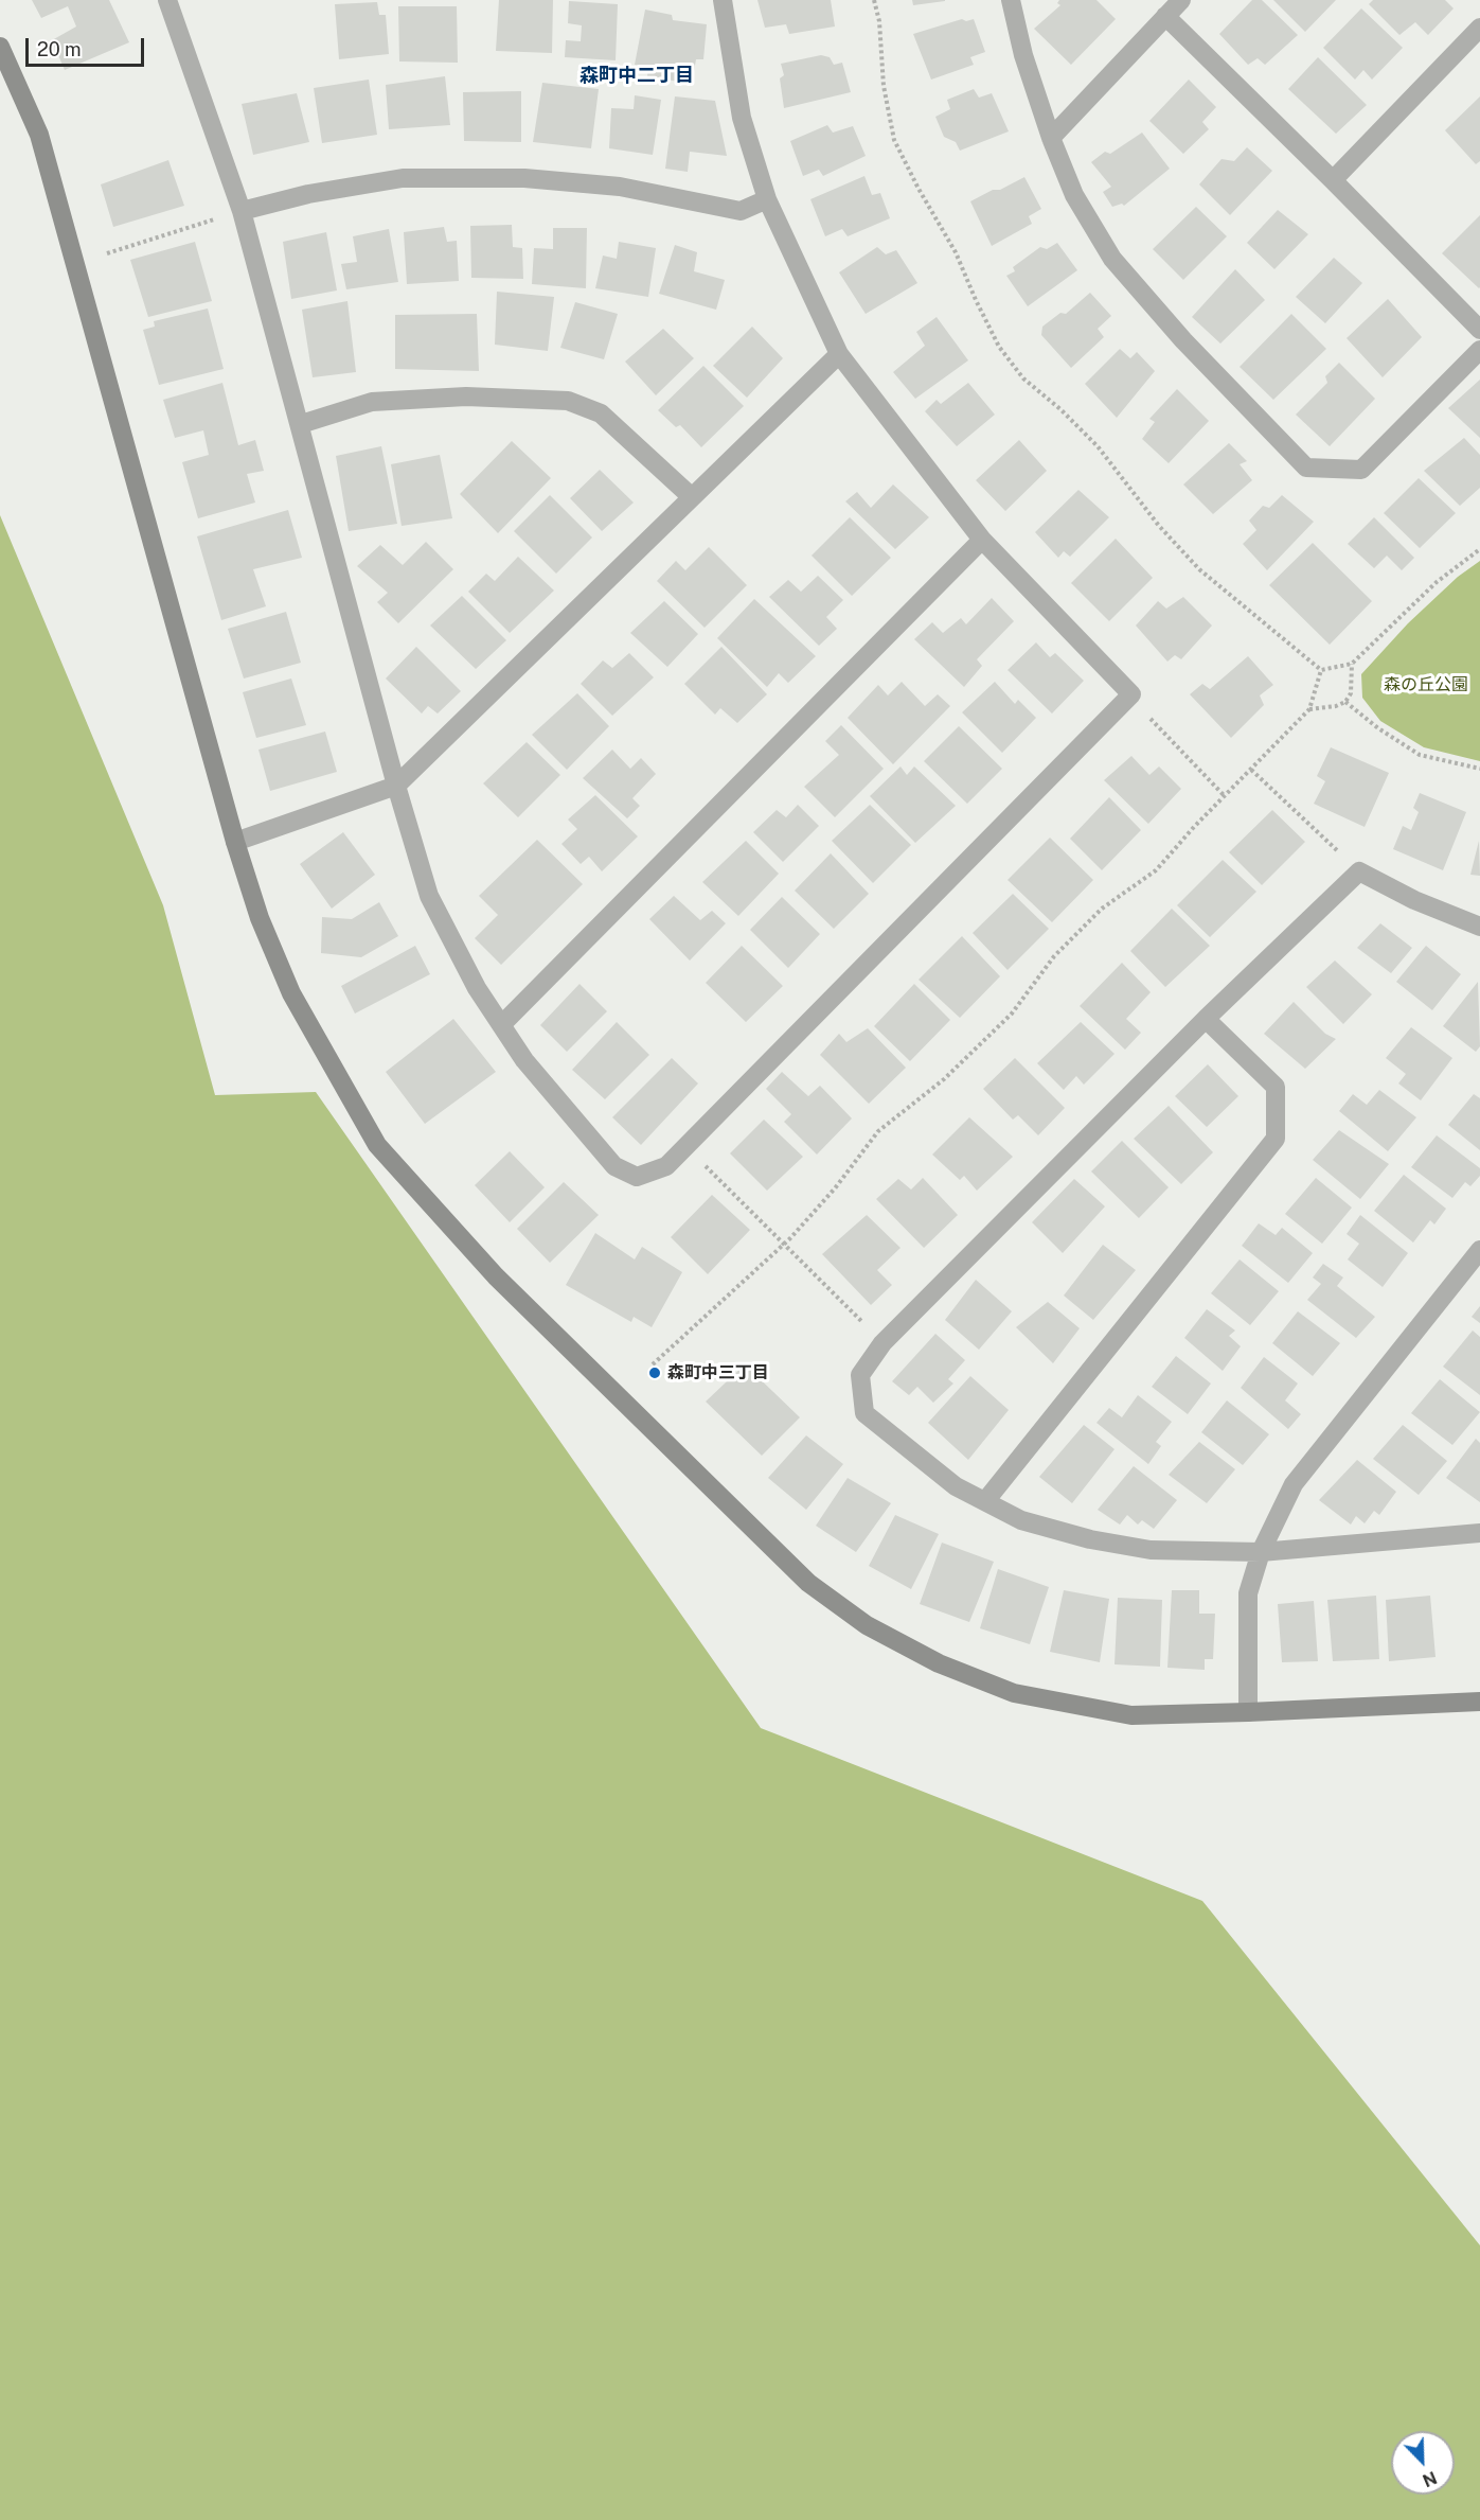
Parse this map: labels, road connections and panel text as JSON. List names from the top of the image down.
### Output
{
  "districts": ["森町中二丁目"],
  "parks": ["森の丘公園"],
  "places": ["森町中三丁目"],
  "scale_bar": "20 m",
  "north": "bottom right"
}
